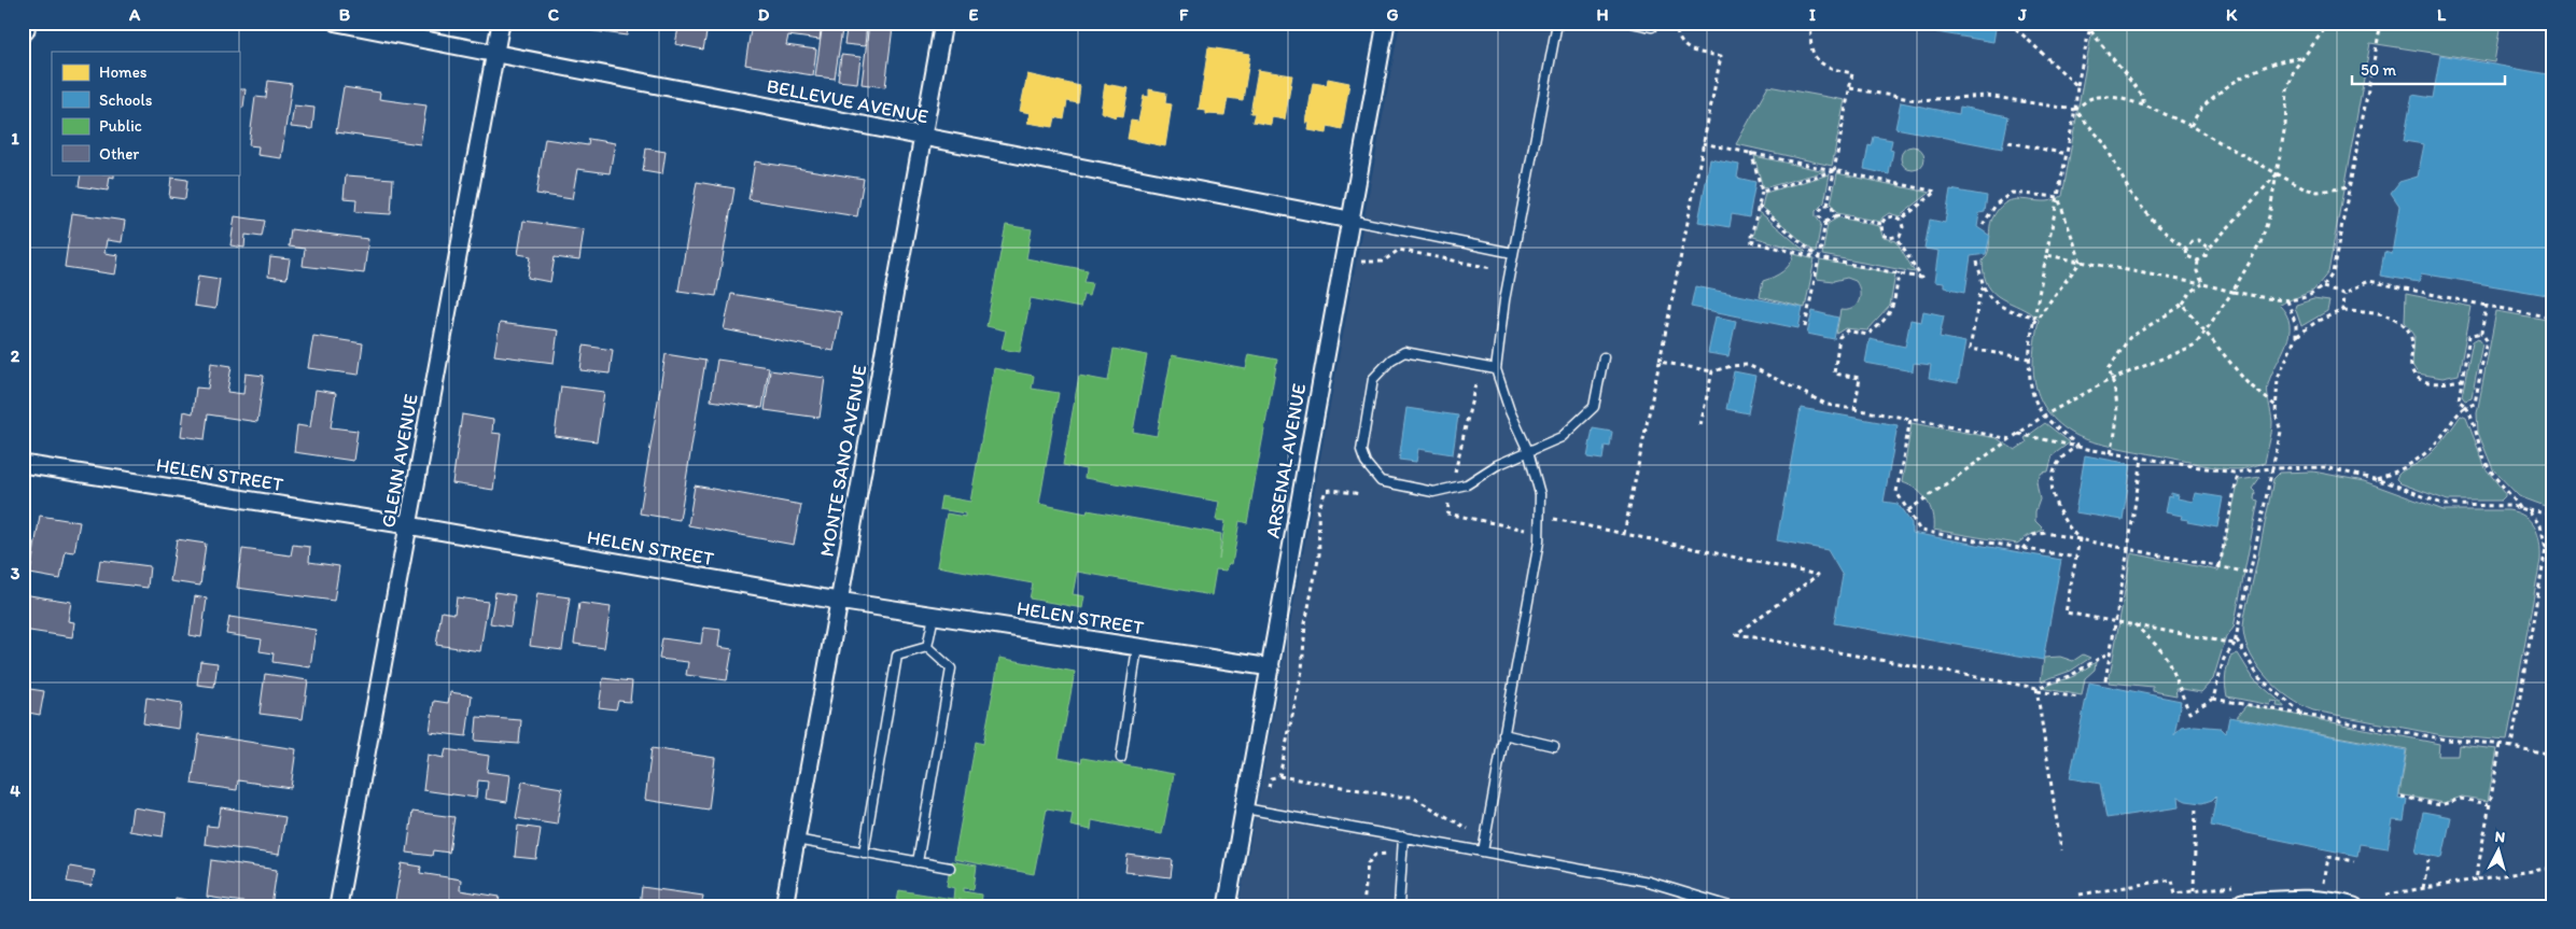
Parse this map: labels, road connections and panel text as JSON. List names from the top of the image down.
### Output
{
  "streets": {
    "street": [
      "BELLEVUE AVENUE",
      "GLENN AVENUE",
      "MONTE SANO AVENUE",
      "ARSENAL AVENUE",
      "HELEN STREET"
    ]
  },
  "crossings": [
    ["BELLEVUE AVENUE", "GLENN AVENUE"],
    ["BELLEVUE AVENUE", "MONTE SANO AVENUE"],
    ["BELLEVUE AVENUE", "ARSENAL AVENUE"],
    ["GLENN AVENUE", "HELEN STREET"],
    ["MONTE SANO AVENUE", "HELEN STREET"],
    ["ARSENAL AVENUE", "HELEN STREET"]
  ],
  "legend": [
    "Homes",
    "Schools",
    "Public",
    "Other"
  ],
  "scale_bar": "50 m",
  "north": "top",
  "grid": {
    "columns": [
      "A",
      "B",
      "C",
      "D",
      "E",
      "F",
      "G",
      "H",
      "I",
      "J",
      "K",
      "L"
    ],
    "rows": [
      "1",
      "2",
      "3",
      "4"
    ]
  }
}
